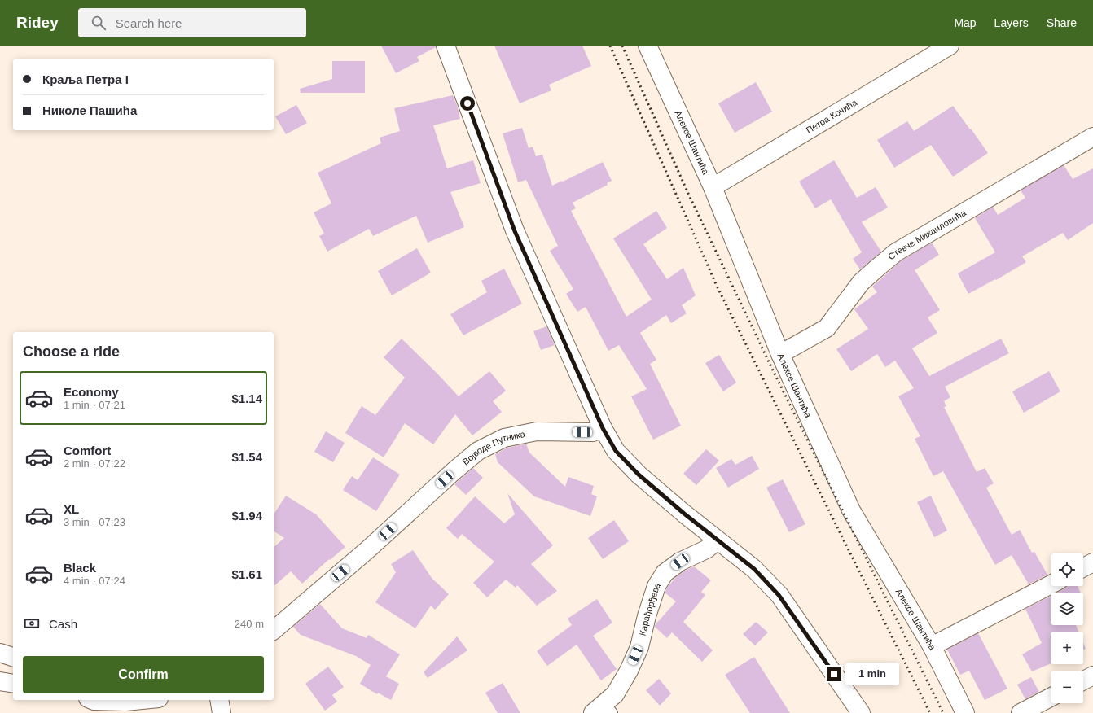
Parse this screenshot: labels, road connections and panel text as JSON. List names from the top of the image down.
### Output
{
  "streets": {
    "street": [
      "Петра Кочића",
      "Алексе Шантића",
      "Стевче Михаиловића",
      "Војводе Путника",
      "Карађорђева"
    ]
  },
  "crossings": [
    ["Петра Кочића", "Алексе Шантића"],
    ["Алексе Шантића", "Стевче Михаиловића"]
  ],
  "page": {
    "header": "Ridey",
    "search": "Search here",
    "nav": ["Map", "Layers", "Share"],
    "banner": ["Краља Петра I", "Николе Пашића"],
    "heading": "Choose a ride",
    "list": [
      {
        "name": "Economy",
        "note": "1 min · 07:21",
        "value": "$1.14"
      },
      {
        "name": "Comfort",
        "note": "2 min · 07:22",
        "value": "$1.54"
      },
      {
        "name": "XL",
        "note": "3 min · 07:23",
        "value": "$1.94"
      },
      {
        "name": "Black",
        "note": "4 min · 07:24",
        "value": "$1.61"
      }
    ],
    "map_buttons": ["+", "−"],
    "pay": ["Cash", "240 m"],
    "buttons": "Confirm",
    "bubble": "1 min"
  }
}
